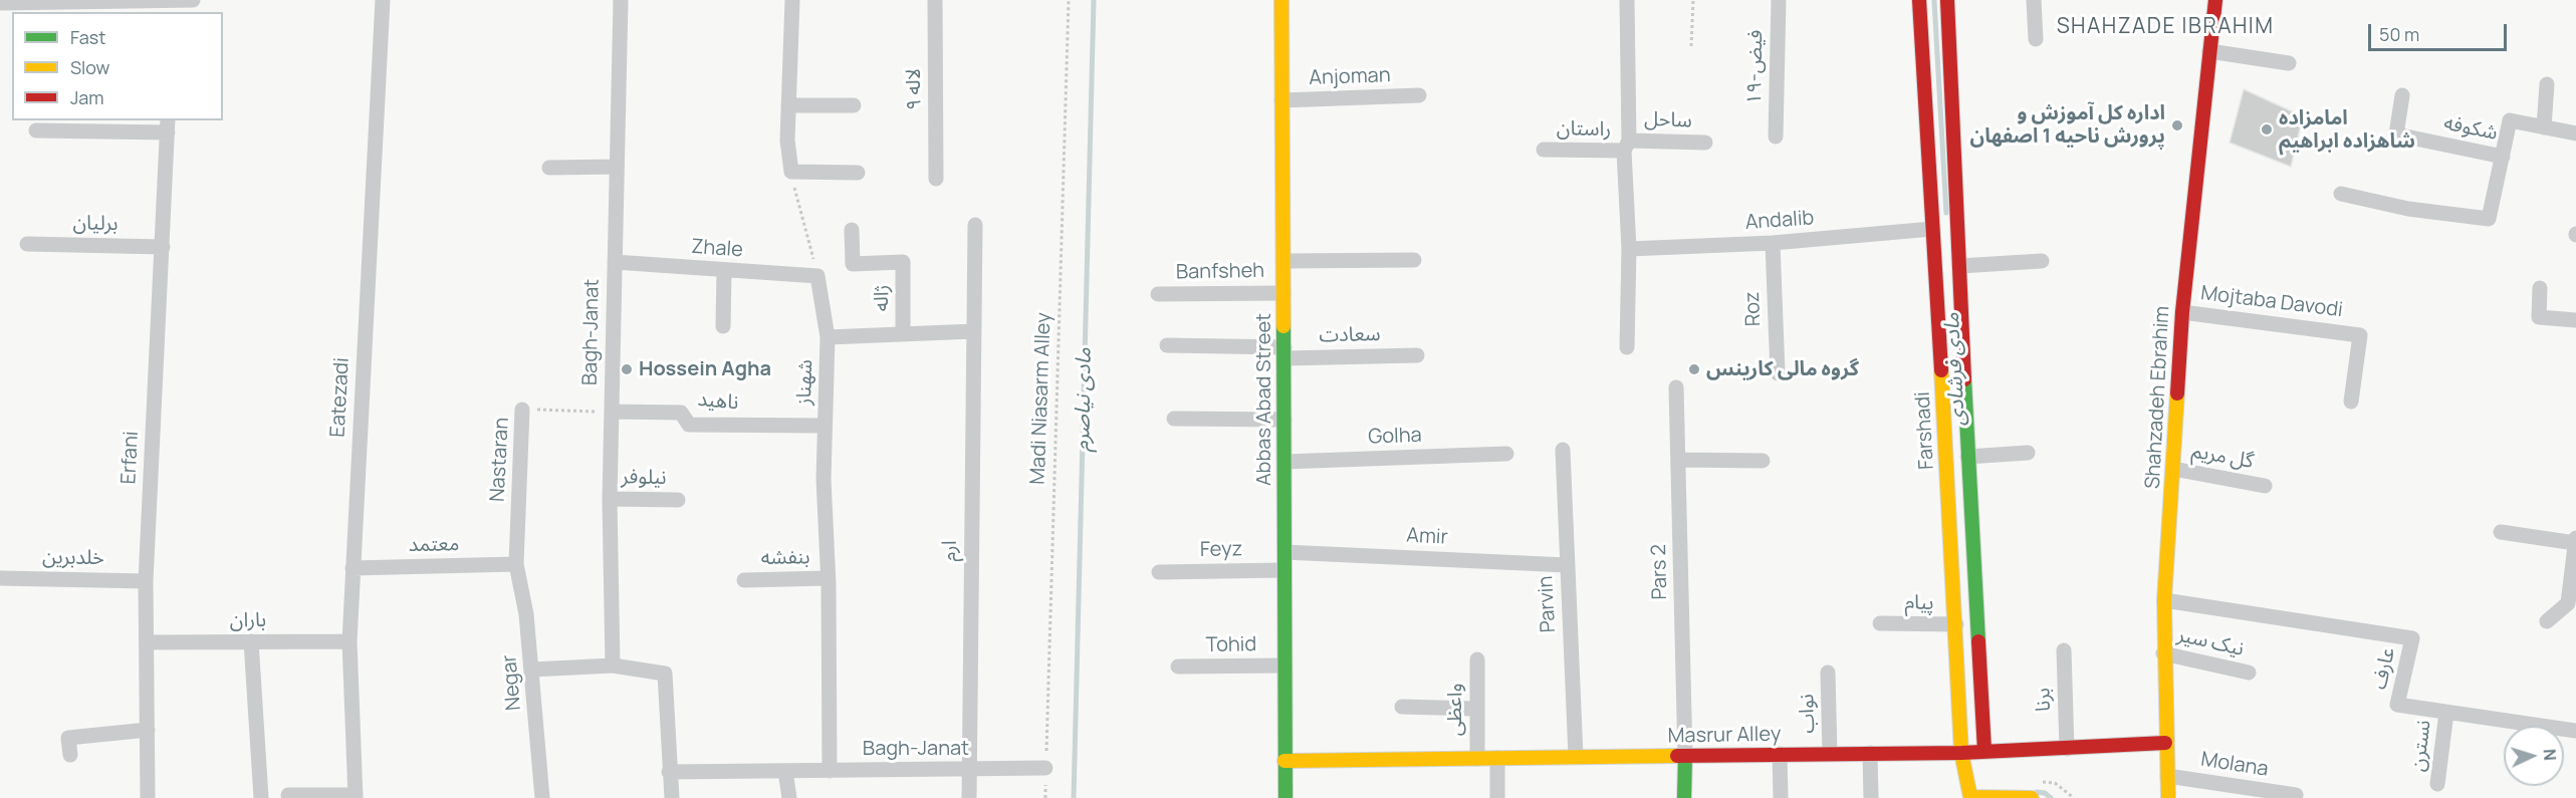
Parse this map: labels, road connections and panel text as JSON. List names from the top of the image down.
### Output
{
  "streets": {
    "street": [
      "۱۹-فیض",
      "Anjoman",
      "۹ لاله",
      "ساحل",
      "شکوفه",
      "راستان",
      "Andalib",
      "برلیان",
      "Zhale",
      "Banfsheh",
      "ژاله",
      "Mojtaba Davodi",
      "Roz",
      "Bagh-Janat",
      "سعادت",
      "شهناز",
      "Eatezadi",
      "Shahzadeh Ebrahim",
      "Abbas Abad Street",
      "ناهید",
      "Farshadi",
      "Golha",
      "گل مریم",
      "Erfani",
      "Nastaran",
      "نیلوفر",
      "Amir",
      "معتمد",
      "Feyz",
      "ارم",
      "خلدبرین",
      "بنفشه",
      "Pars 2",
      "پیام",
      "Parvin",
      "باران",
      "نیک سیر",
      "Tohid",
      "عارف",
      "Negar",
      "برنا",
      "واعظی",
      "نواب",
      "Masrur Alley",
      "نسترن",
      "Molana"
    ],
    "path": ["Madi Niasarm Alley"]
  },
  "crossings": [
    ["Anjoman", "Abbas Abad Street"],
    ["ساحل", "راستان"],
    ["Andalib", "Roz"],
    ["Andalib", "Farshadi"],
    ["برلیان", "Erfani"],
    ["Zhale", "Bagh-Janat"],
    ["Zhale", "شهناز"],
    ["Banfsheh", "Abbas Abad Street"],
    ["Mojtaba Davodi", "Shahzadeh Ebrahim"],
    ["Bagh-Janat", "شهناز"],
    ["Bagh-Janat", "Madi Niasarm Alley"],
    ["Bagh-Janat", "ناهید"],
    ["Bagh-Janat", "Nastaran"],
    ["Bagh-Janat", "نیلوفر"],
    ["Bagh-Janat", "ارم"],
    ["سعادت", "Abbas Abad Street"],
    ["شهناز", "ناهید"],
    ["شهناز", "بنفشه"],
    ["Eatezadi", "معتمد"],
    ["Eatezadi", "باران"],
    ["Shahzadeh Ebrahim", "گل مریم"],
    ["Shahzadeh Ebrahim", "نیک سیر"],
    ["Shahzadeh Ebrahim", "عارف"],
    ["Shahzadeh Ebrahim", "Masrur Alley"],
    ["Shahzadeh Ebrahim", "Molana"],
    ["Abbas Abad Street", "Golha"],
    ["Abbas Abad Street", "Amir"],
    ["Abbas Abad Street", "Feyz"],
    ["Abbas Abad Street", "Tohid"],
    ["Abbas Abad Street", "Masrur Alley"],
    ["ناهید", "Nastaran"],
    ["Farshadi", "پیام"],
    ["Farshadi", "Masrur Alley"],
    ["Erfani", "خلدبرین"],
    ["Erfani", "باران"],
    ["Nastaran", "معتمد"],
    ["Nastaran", "Negar"],
    ["Amir", "Parvin"],
    ["معتمد", "Negar"],
    ["Pars 2", "Masrur Alley"],
    ["Parvin", "Masrur Alley"],
    ["عارف", "نسترن"],
    ["برنا", "Masrur Alley"],
    ["واعظی", "Masrur Alley"],
    ["نواب", "Masrur Alley"]
  ],
  "districts": ["SHAHZADE IBRAHIM"],
  "water": ["مادی فرشادی", "مادی نیاصرم"],
  "places": [
    "اداره کل آموزش و پرورش ناحیه 1 اصفهان",
    "امامزاده شاهزاده ابراهیم",
    "Hossein Agha",
    "گروه مالی کارینس"
  ],
  "legend": ["Fast", "Slow", "Jam"],
  "scale_bar": "50 m",
  "north": "right"
}
